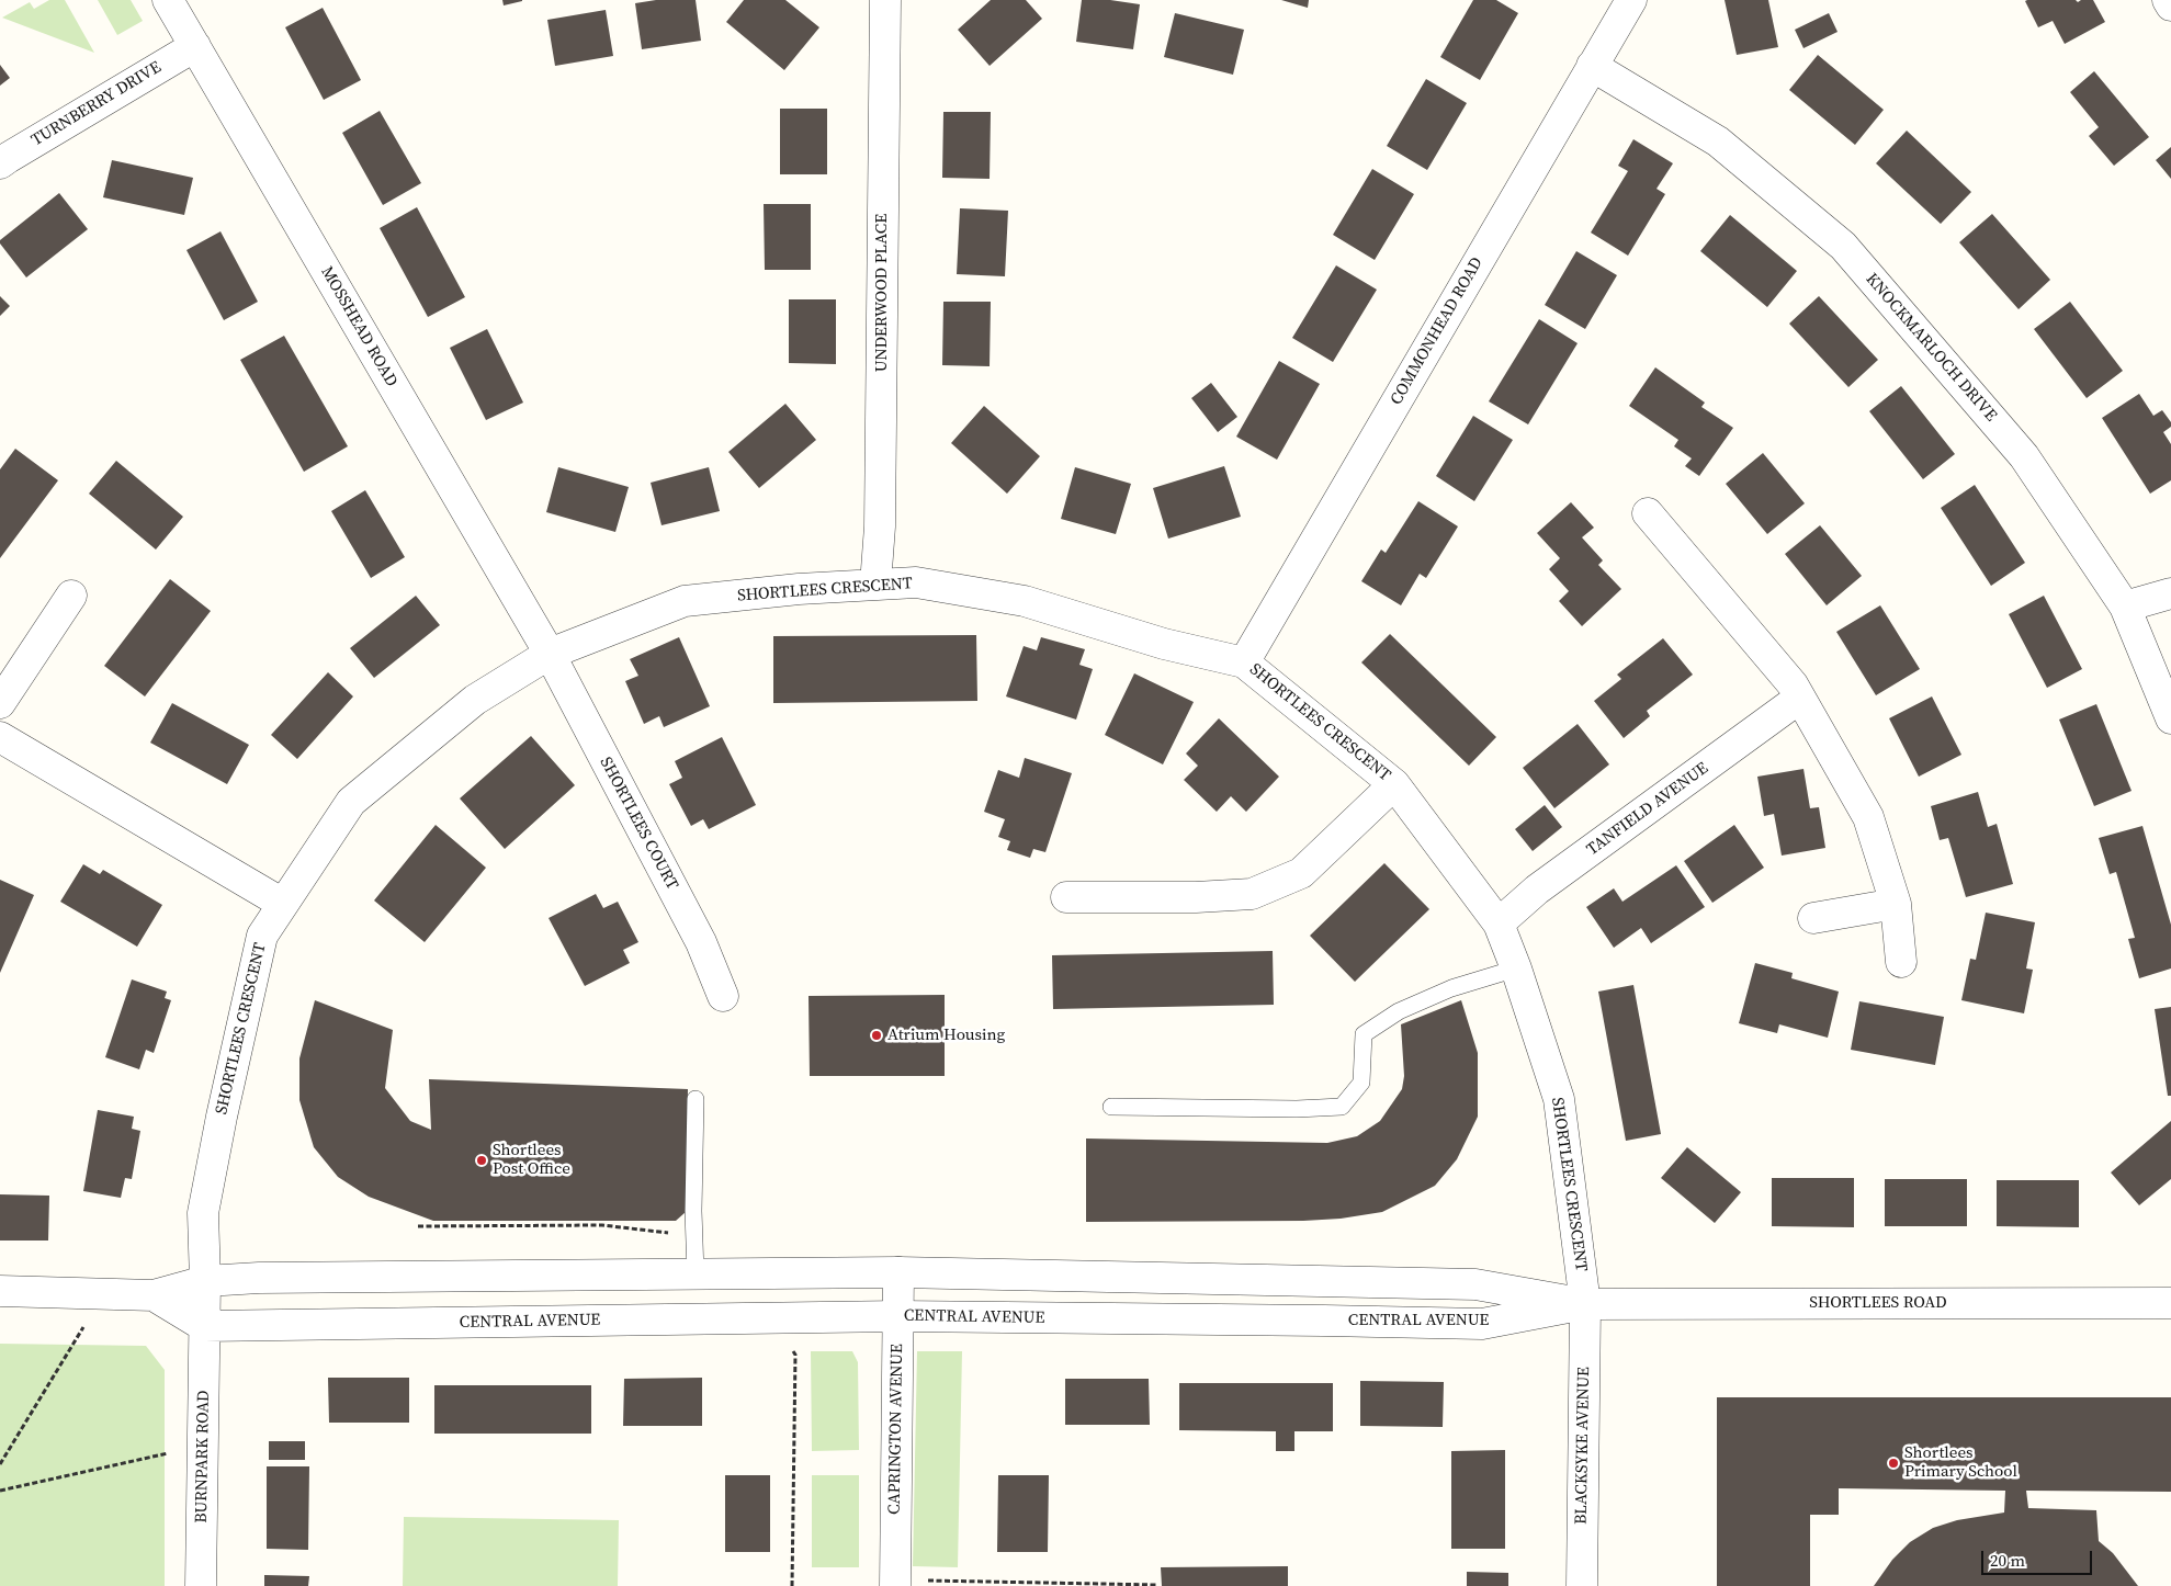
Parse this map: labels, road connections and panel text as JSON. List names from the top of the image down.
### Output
{
  "streets": {
    "street": [
      "TURNBERRY DRIVE",
      "UNDERWOOD PLACE",
      "MOSSHEAD ROAD",
      "COMMONHEAD ROAD",
      "KNOCKMARLOCH DRIVE",
      "SHORTLEES CRESCENT",
      "TANFIELD AVENUE",
      "SHORTLEES COURT",
      "SHORTLEES ROAD",
      "CENTRAL AVENUE",
      "CAPRINGTON AVENUE",
      "BLACKSYKE AVENUE",
      "BURNPARK ROAD"
    ]
  },
  "crossings": [
    ["TURNBERRY DRIVE", "MOSSHEAD ROAD"],
    ["UNDERWOOD PLACE", "SHORTLEES CRESCENT"],
    ["MOSSHEAD ROAD", "SHORTLEES CRESCENT"],
    ["MOSSHEAD ROAD", "SHORTLEES COURT"],
    ["COMMONHEAD ROAD", "KNOCKMARLOCH DRIVE"],
    ["COMMONHEAD ROAD", "SHORTLEES CRESCENT"],
    ["SHORTLEES CRESCENT", "TANFIELD AVENUE"],
    ["SHORTLEES CRESCENT", "SHORTLEES COURT"],
    ["SHORTLEES CRESCENT", "SHORTLEES ROAD"],
    ["SHORTLEES CRESCENT", "CENTRAL AVENUE"],
    ["SHORTLEES CRESCENT", "BLACKSYKE AVENUE"],
    ["SHORTLEES CRESCENT", "BURNPARK ROAD"],
    ["SHORTLEES ROAD", "CENTRAL AVENUE"],
    ["SHORTLEES ROAD", "BLACKSYKE AVENUE"],
    ["CENTRAL AVENUE", "CAPRINGTON AVENUE"],
    ["CENTRAL AVENUE", "BLACKSYKE AVENUE"],
    ["CENTRAL AVENUE", "BURNPARK ROAD"]
  ],
  "places": ["Atrium Housing", "Shortlees Post Office", "Shortlees Primary School"],
  "scale_bar": "20 m"
}
